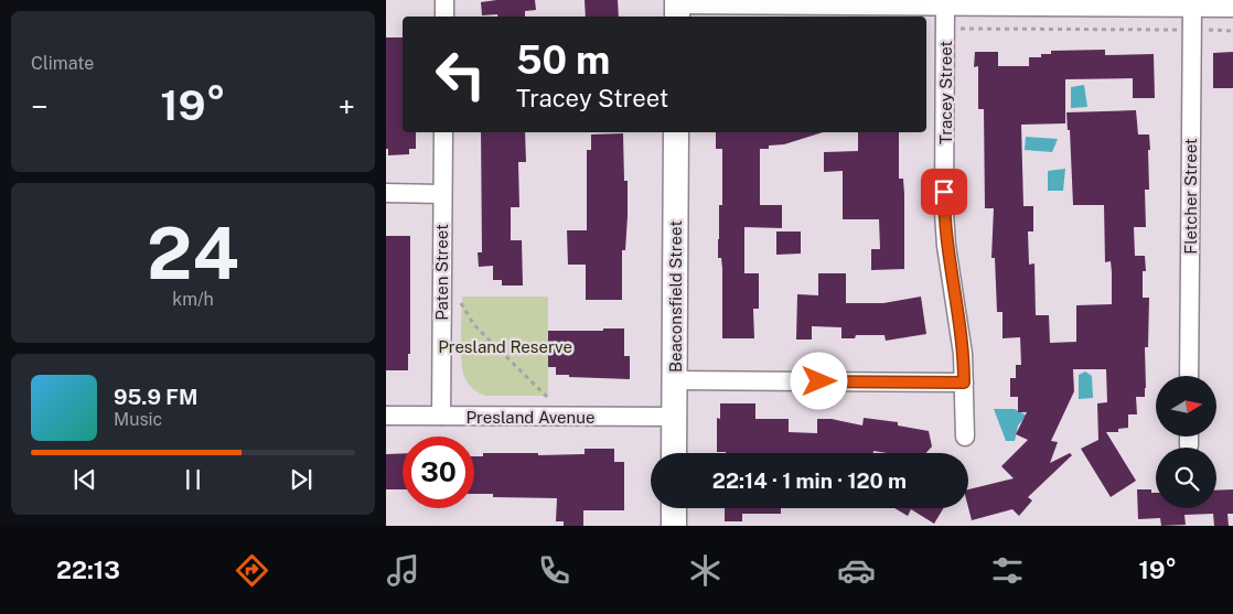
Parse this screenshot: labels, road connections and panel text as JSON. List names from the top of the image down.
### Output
{
  "streets": {
    "main road": ["Beaconsfield Street"],
    "street": [
      "Tracey Street",
      "Fletcher Street",
      "Paten Street",
      "Presland Avenue"
    ]
  },
  "crossings": [
    ["Paten Street", "Presland Avenue"],
    ["Beaconsfield Street", "Presland Avenue"]
  ],
  "parks": ["Presland Reserve"],
  "north": "right",
  "page": {
    "tile": [
      "Climate",
      ["24", "km/h"]
    ],
    "turn": ["50 m", "Tracey Street"],
    "heat": ["−", "19°", "+"],
    "song": ["95.9 FM", "Music"],
    "limit": "30",
    "trip": "22:14 · 1 min · 120 m",
    "tabs": ["22:13", "19°"]
  }
}
